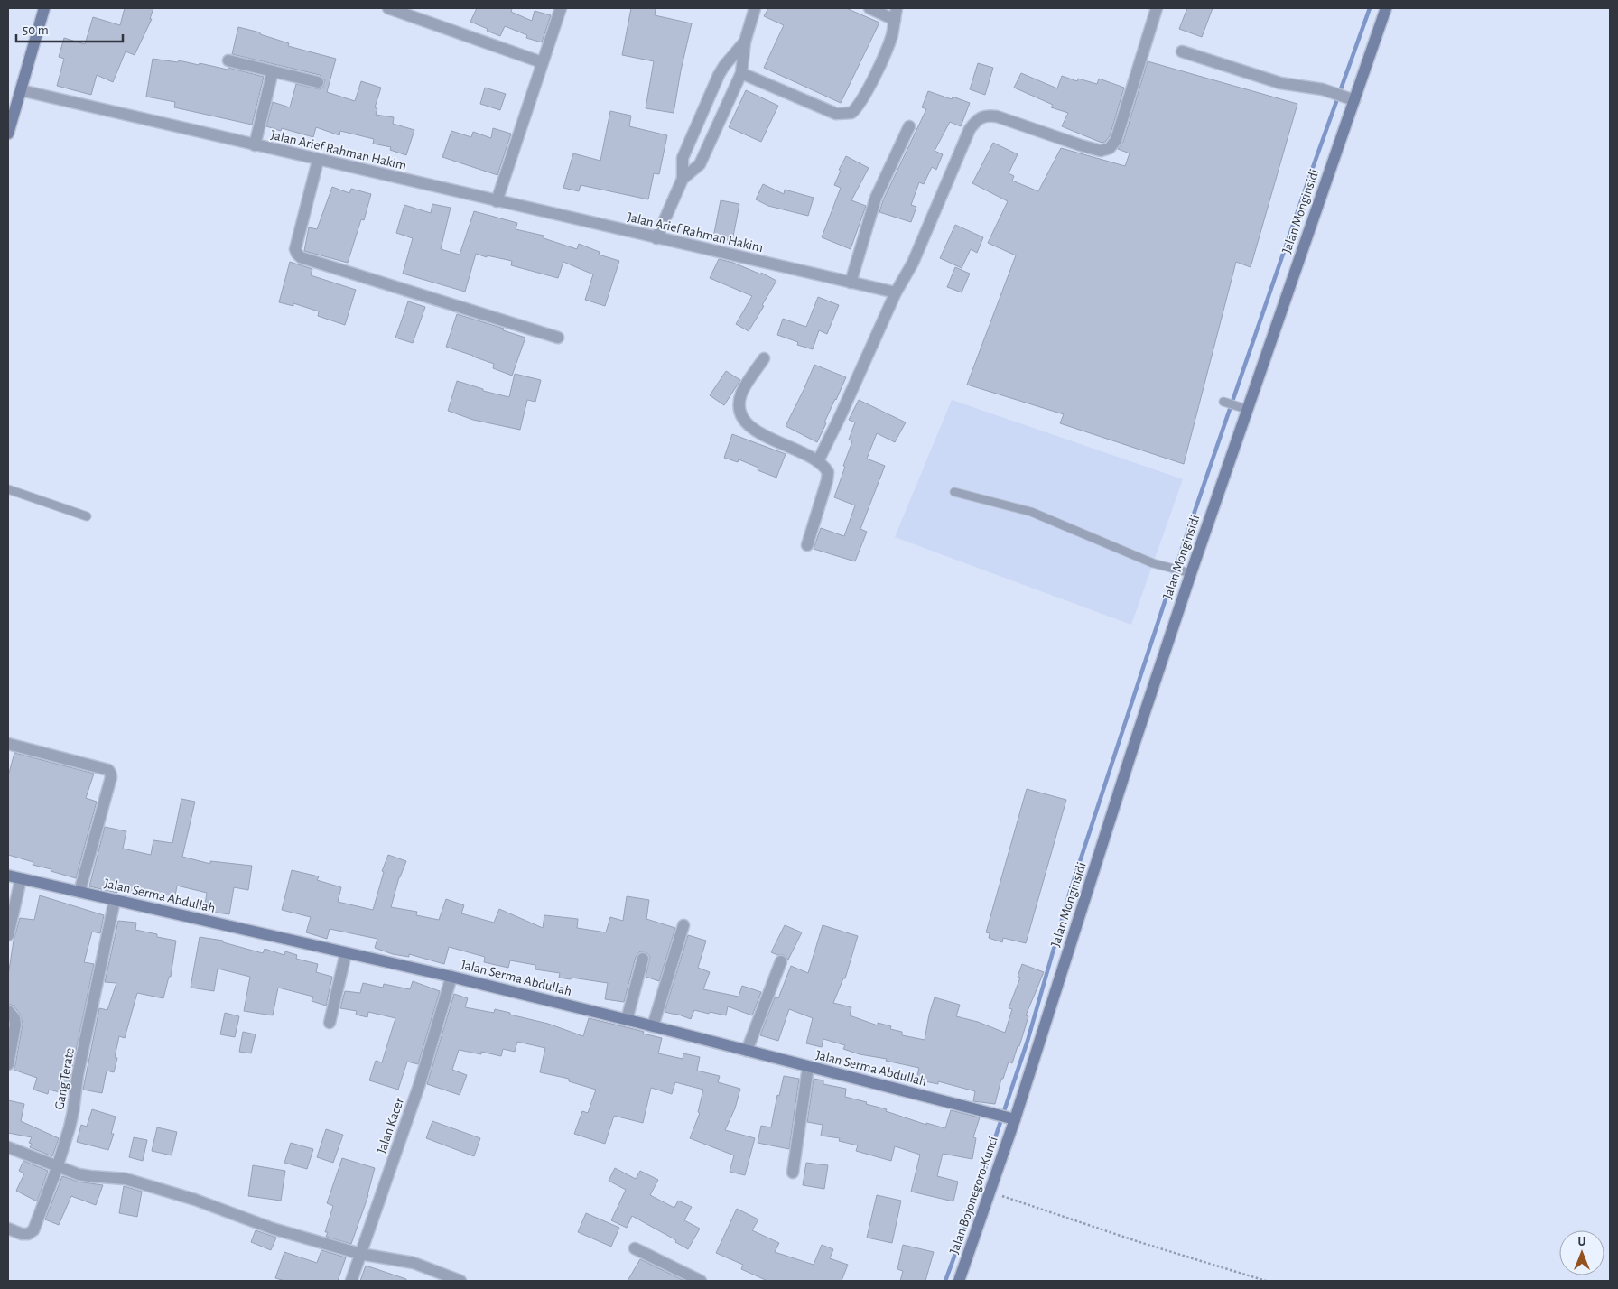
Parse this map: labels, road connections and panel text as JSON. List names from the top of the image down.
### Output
{
  "streets": {
    "main road": ["Jalan Monginsidi", "Jalan Serma Abdullah", "Jalan Bojonegoro-Kunci"],
    "street": ["Jalan Arief Rahman Hakim", "Gang Terate", "Jalan Kacer"]
  },
  "crossings": [
    ["Jalan Monginsidi", "Jalan Serma Abdullah"],
    ["Jalan Monginsidi", "Jalan Bojonegoro-Kunci"],
    ["Jalan Serma Abdullah", "Gang Terate"],
    ["Jalan Serma Abdullah", "Jalan Kacer"],
    ["Jalan Serma Abdullah", "Jalan Bojonegoro-Kunci"]
  ],
  "scale_bar": "50 m",
  "north": "top"
}
